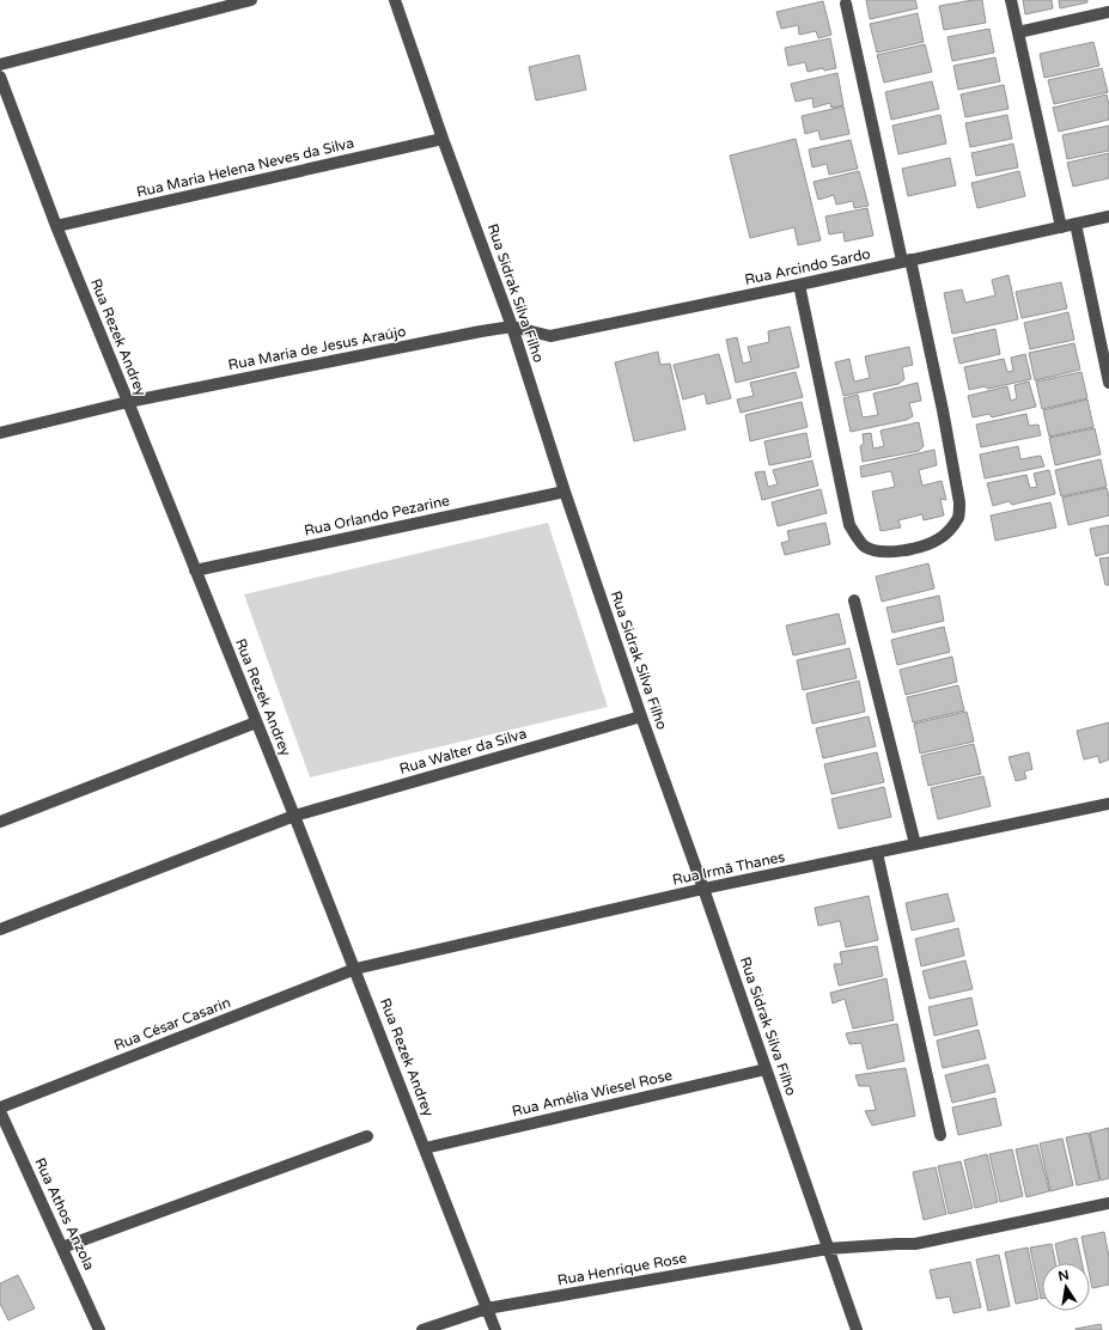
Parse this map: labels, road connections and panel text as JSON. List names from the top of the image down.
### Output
{
  "streets": {
    "street": [
      "Rua Maria Helena Neves da Silva",
      "Rua Arcindo Sardo",
      "Rua Sidrak Silva Filho",
      "Rua Rezek Andrey",
      "Rua Maria de Jesus Araújo",
      "Rua Orlando Pezarine",
      "Rua Walter da Silva",
      "Rua Irmã Thanes",
      "Rua César Casarin",
      "Rua Amélia Wiesel Rose",
      "Rua Athos Anzola",
      "Rua Henrique Rose"
    ]
  },
  "crossings": [
    ["Rua Maria Helena Neves da Silva", "Rua Sidrak Silva Filho"],
    ["Rua Maria Helena Neves da Silva", "Rua Rezek Andrey"],
    ["Rua Arcindo Sardo", "Rua Sidrak Silva Filho"],
    ["Rua Arcindo Sardo", "Rua Maria de Jesus Araújo"],
    ["Rua Sidrak Silva Filho", "Rua Maria de Jesus Araújo"],
    ["Rua Sidrak Silva Filho", "Rua Orlando Pezarine"],
    ["Rua Sidrak Silva Filho", "Rua Walter da Silva"],
    ["Rua Sidrak Silva Filho", "Rua Irmã Thanes"],
    ["Rua Sidrak Silva Filho", "Rua Amélia Wiesel Rose"],
    ["Rua Sidrak Silva Filho", "Rua Henrique Rose"],
    ["Rua Rezek Andrey", "Rua Maria de Jesus Araújo"],
    ["Rua Rezek Andrey", "Rua Orlando Pezarine"],
    ["Rua Rezek Andrey", "Rua Walter da Silva"],
    ["Rua Rezek Andrey", "Rua Irmã Thanes"],
    ["Rua Rezek Andrey", "Rua César Casarin"],
    ["Rua Rezek Andrey", "Rua Amélia Wiesel Rose"],
    ["Rua Rezek Andrey", "Rua Henrique Rose"],
    ["Rua Irmã Thanes", "Rua César Casarin"],
    ["Rua César Casarin", "Rua Athos Anzola"]
  ],
  "north": "top"
}
